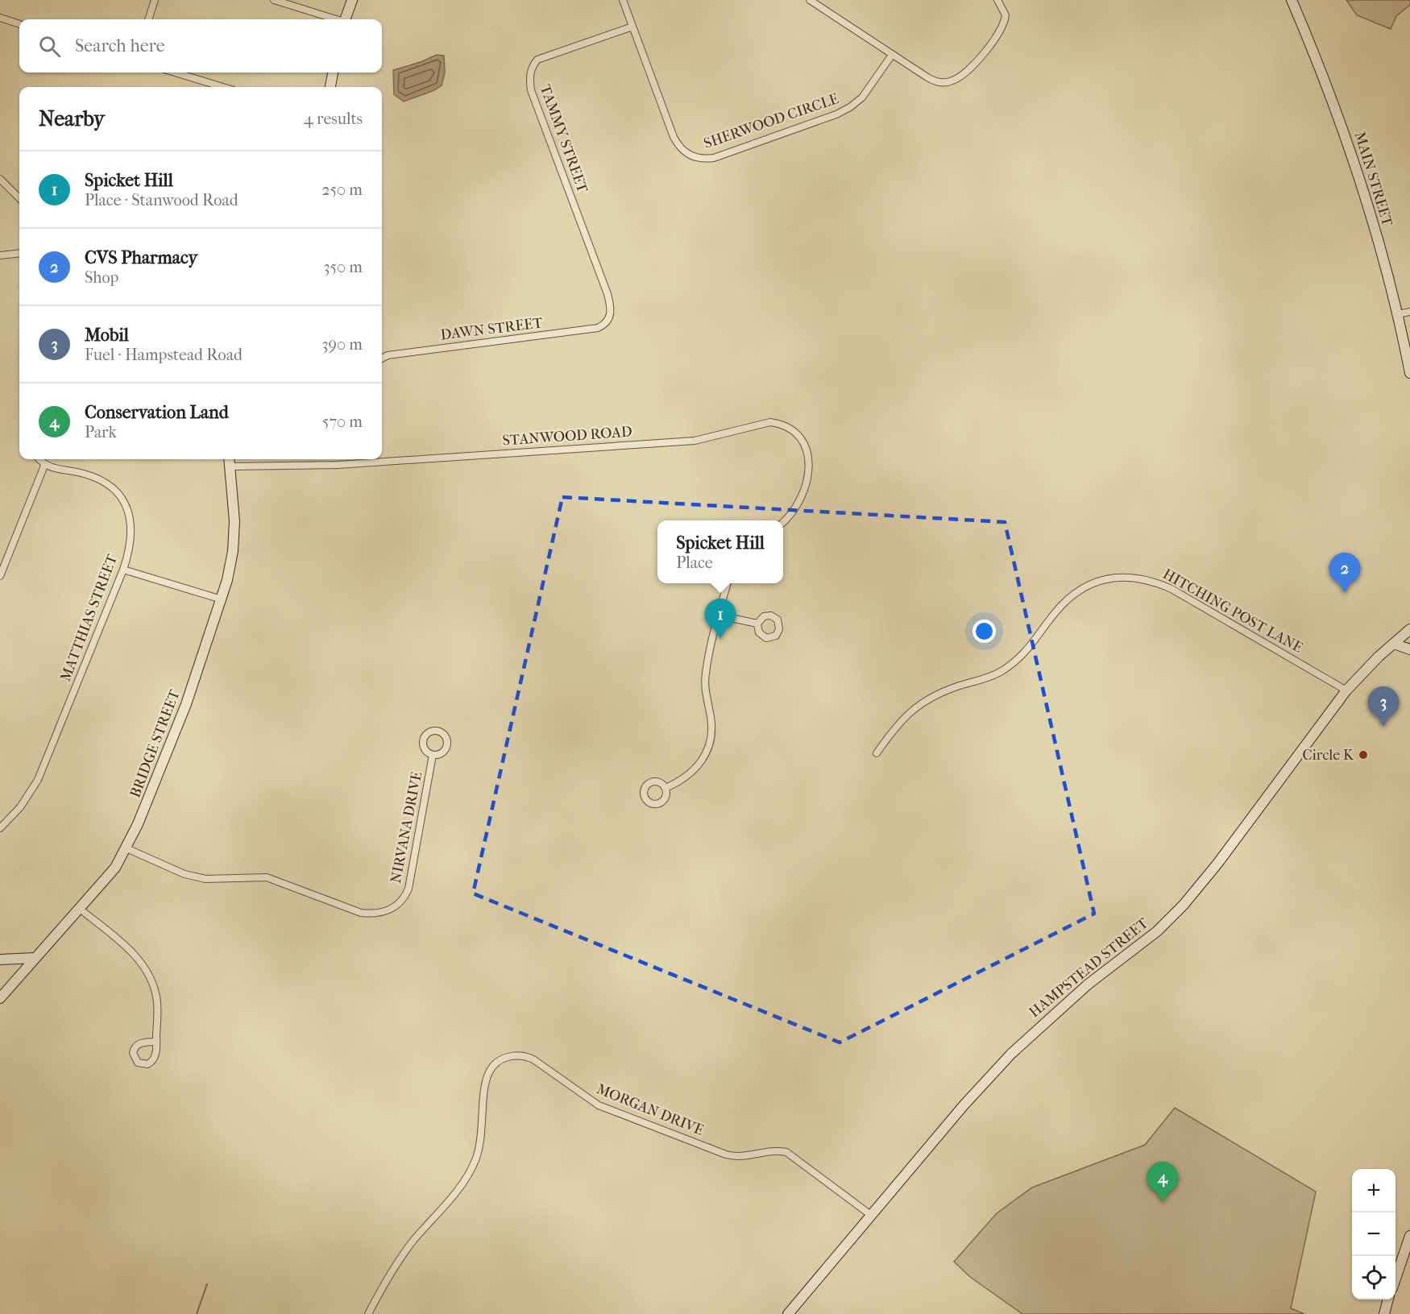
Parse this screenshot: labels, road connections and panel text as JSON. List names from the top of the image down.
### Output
{
  "streets": {
    "main road": ["MAIN STREET", "BRIDGE STREET", "HAMPSTEAD STREET"],
    "street": [
      "SHERWOOD CIRCLE",
      "TAMMY STREET",
      "DAWN STREET",
      "STANWOOD ROAD",
      "HITCHING POST LANE",
      "MATTHIAS STREET",
      "NIRVANA DRIVE",
      "MORGAN DRIVE"
    ]
  },
  "crossings": [
    ["SHERWOOD CIRCLE", "TAMMY STREET"],
    ["TAMMY STREET", "DAWN STREET"],
    ["STANWOOD ROAD", "BRIDGE STREET"],
    ["HITCHING POST LANE", "HAMPSTEAD STREET"],
    ["BRIDGE STREET", "NIRVANA DRIVE"],
    ["HAMPSTEAD STREET", "MORGAN DRIVE"]
  ],
  "places": ["Circle K"],
  "page": {
    "search": "Search here",
    "heading": ["Nearby", "4 results"],
    "list": [
      {
        "mark": "1",
        "name": "Spicket Hill",
        "note": "Place · Stanwood Road",
        "value": "250 m"
      },
      {
        "mark": "2",
        "name": "CVS Pharmacy",
        "note": "Shop",
        "value": "350 m"
      },
      {
        "mark": "3",
        "name": "Mobil",
        "note": "Fuel · Hampstead Road",
        "value": "390 m"
      },
      {
        "mark": "4",
        "name": "Conservation Land",
        "note": "Park",
        "value": "570 m"
      }
    ],
    "popup": ["Spicket Hill", "Place"],
    "pins": [
      "2",
      "1",
      "3",
      "4"
    ],
    "map_buttons": ["+", "−"]
  }
}
